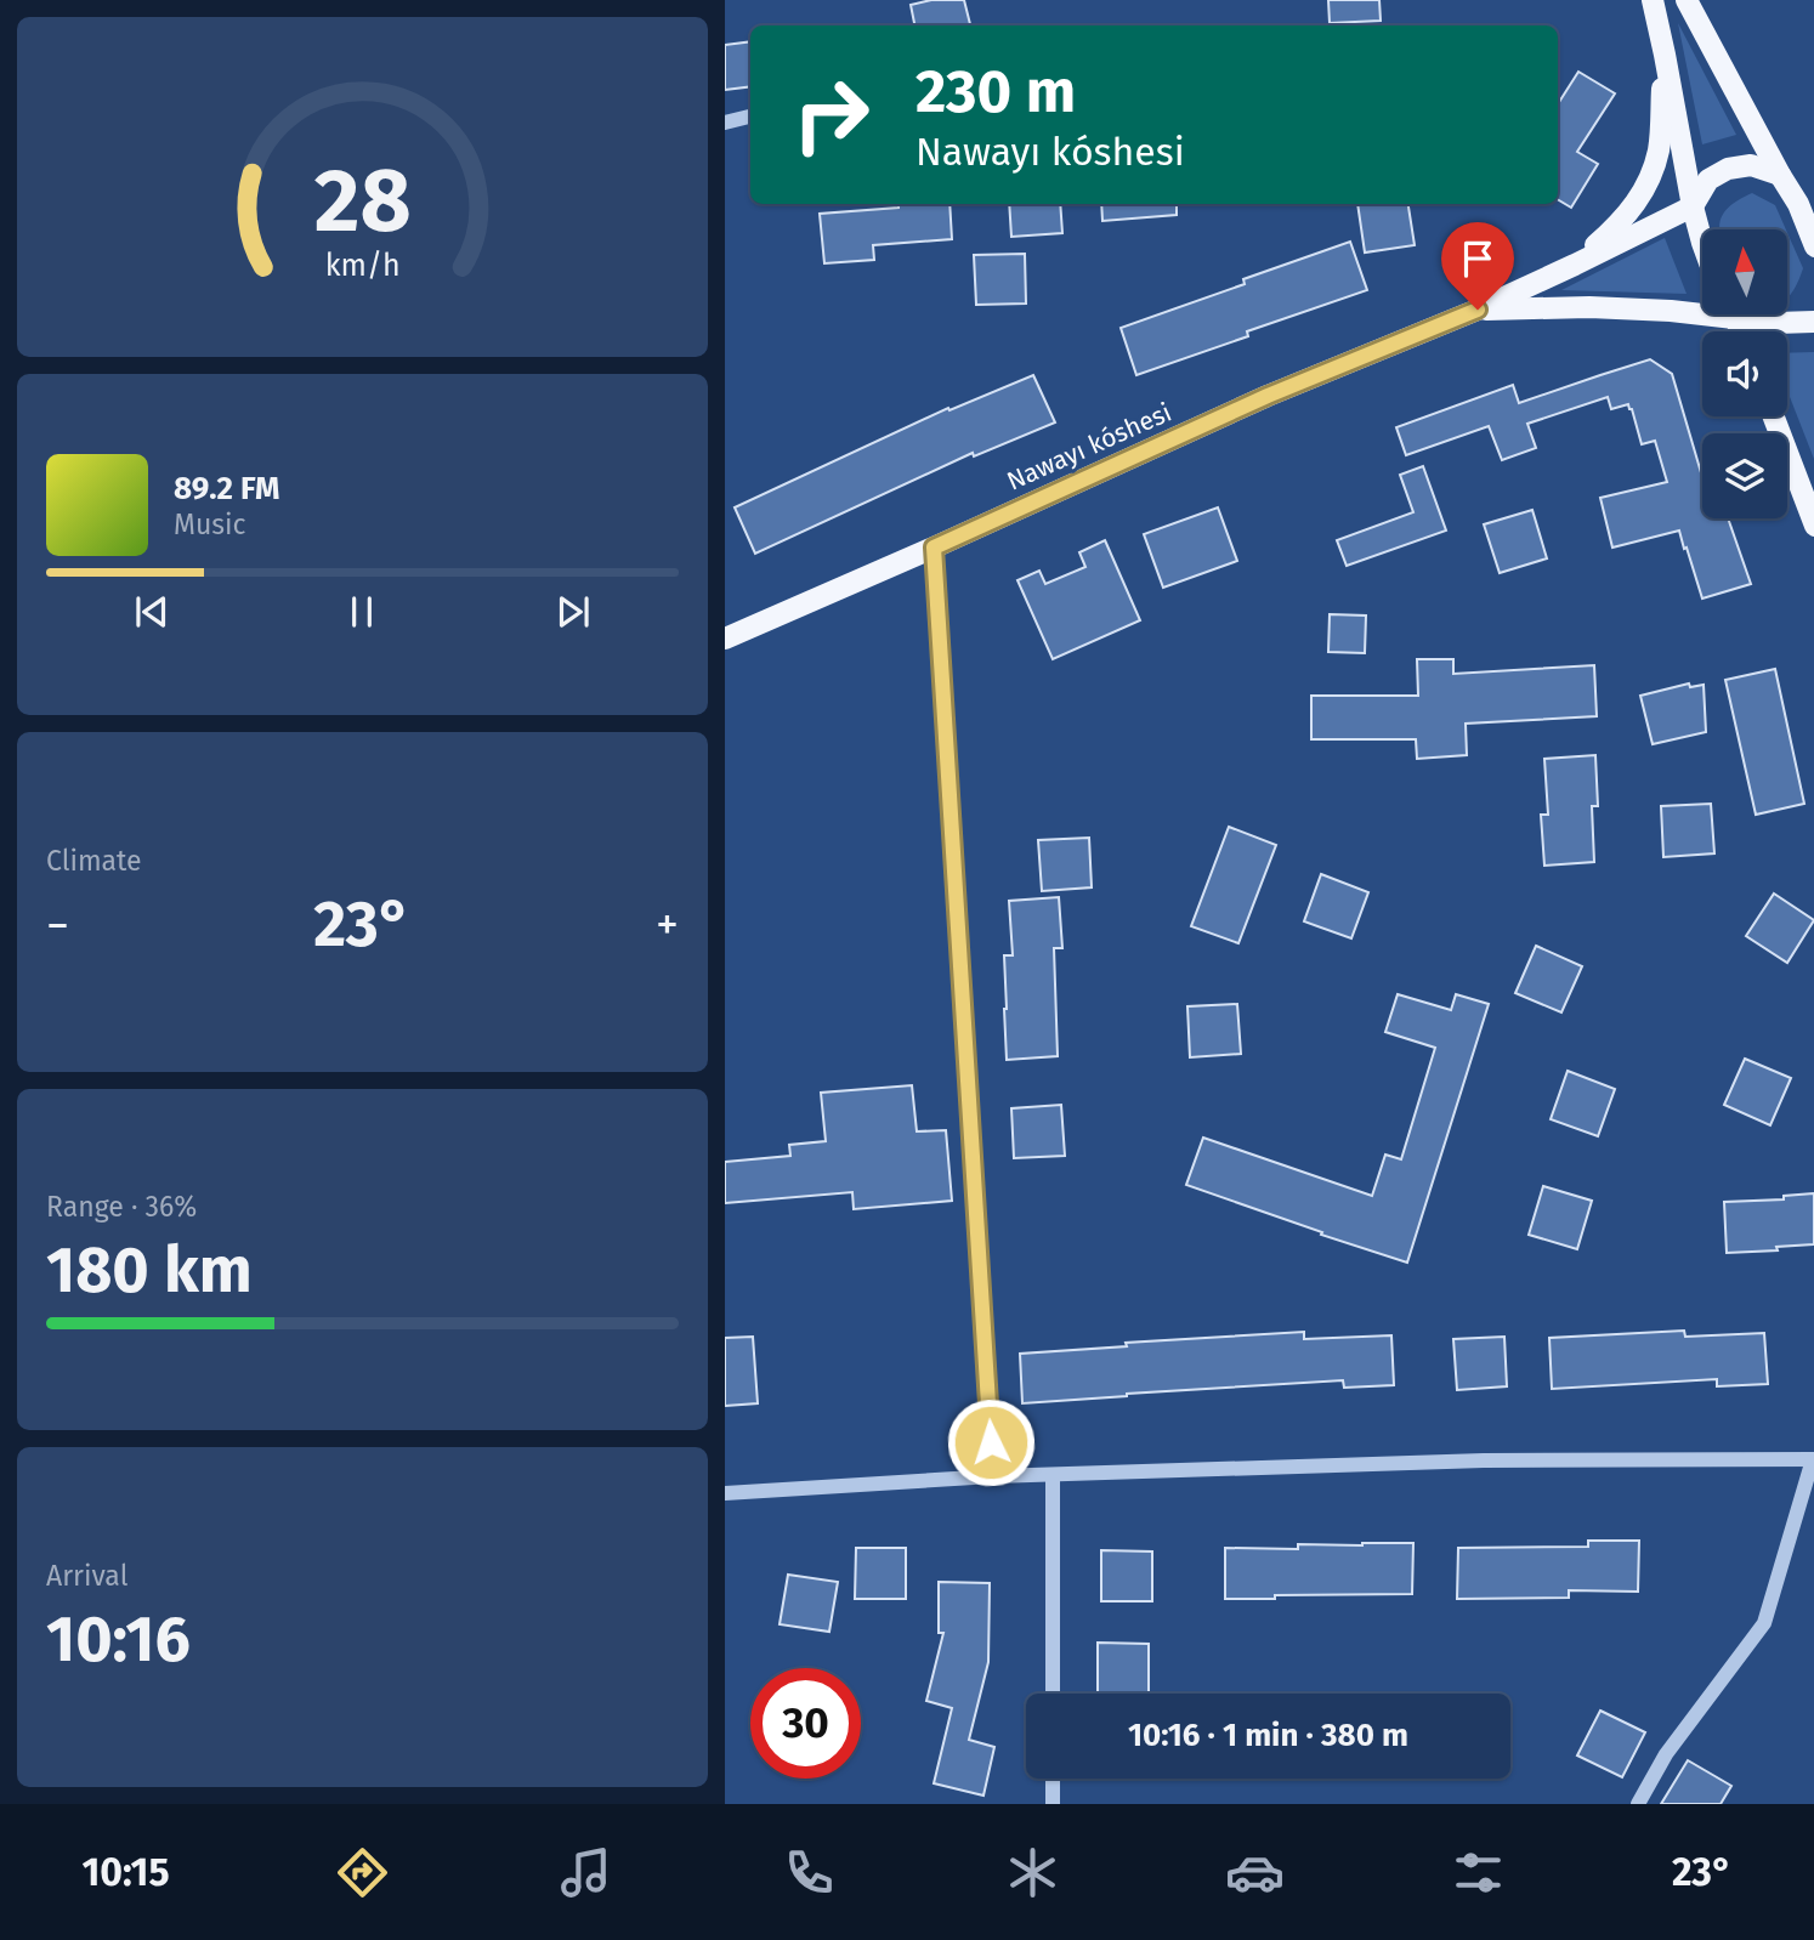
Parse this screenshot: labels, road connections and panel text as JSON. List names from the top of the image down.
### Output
{
  "streets": {
    "main road": ["Nawayı kóshesi"]
  },
  "north": "top",
  "page": {
    "turn": ["230 m", "Nawayı kóshesi"],
    "song": ["89.2 FM", "Music"],
    "tile": [
      "Climate",
      ["Range · 36%", "180 km"],
      ["Arrival", "10:16"]
    ],
    "heat": ["−", "23°", "+"],
    "limit": "30",
    "trip": "10:16 · 1 min · 380 m",
    "tabs": ["10:15", "23°"],
    "gauge": ["28", "km/h"]
  }
}
